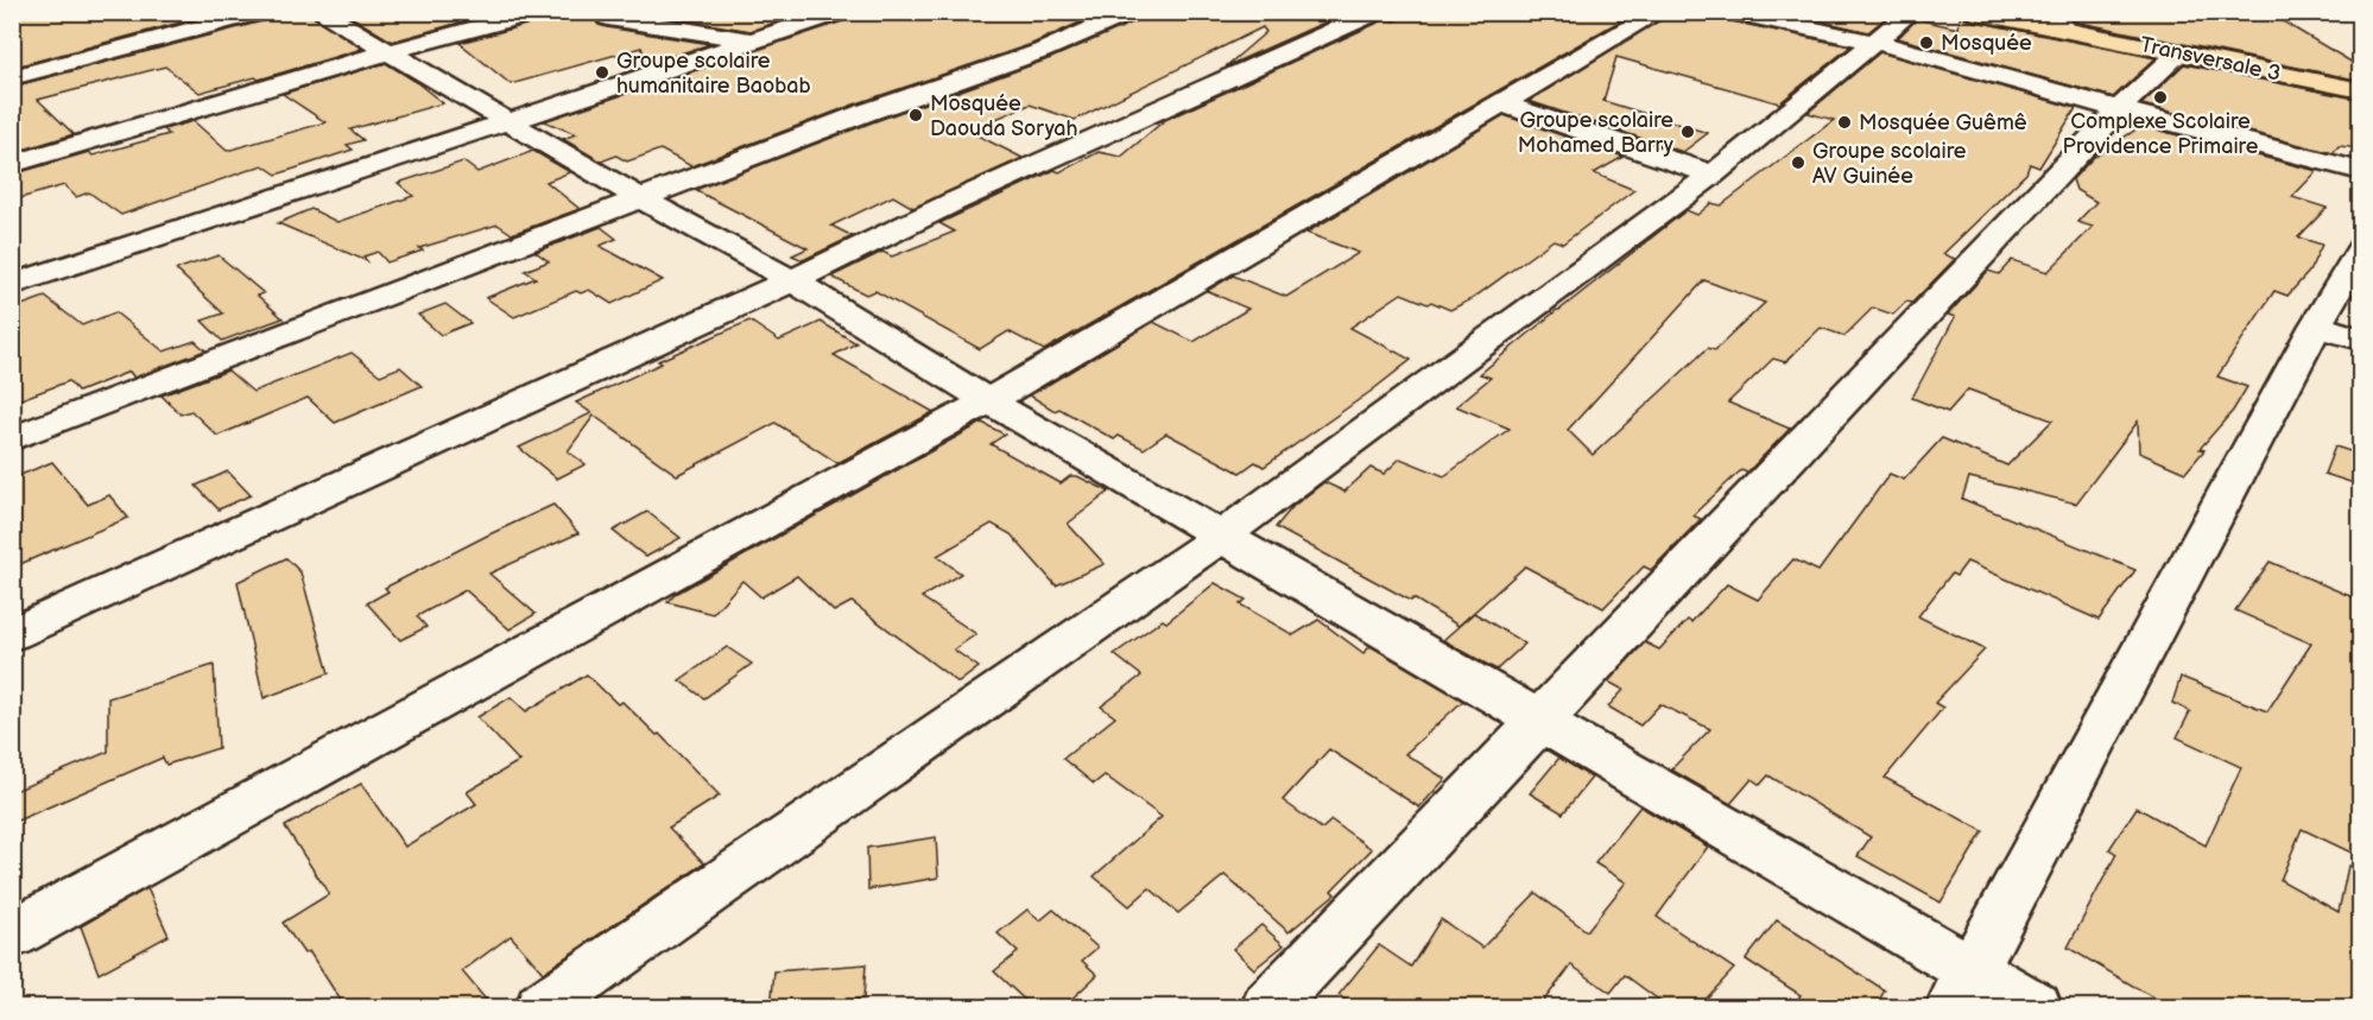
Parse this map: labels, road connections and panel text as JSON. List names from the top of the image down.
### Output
{
  "streets": {
    "main road": ["Transversale 3"]
  },
  "places": [
    "Mosquée",
    "Groupe scolaire humanitaire Baobab",
    "Complexe Scolaire Providence Primaire",
    "Mosquée Daouda Soryah",
    "Mosquée Guêmê",
    "Groupe scolaire Mohamed Barry",
    "Groupe scolaire AV Guinée"
  ]
}
